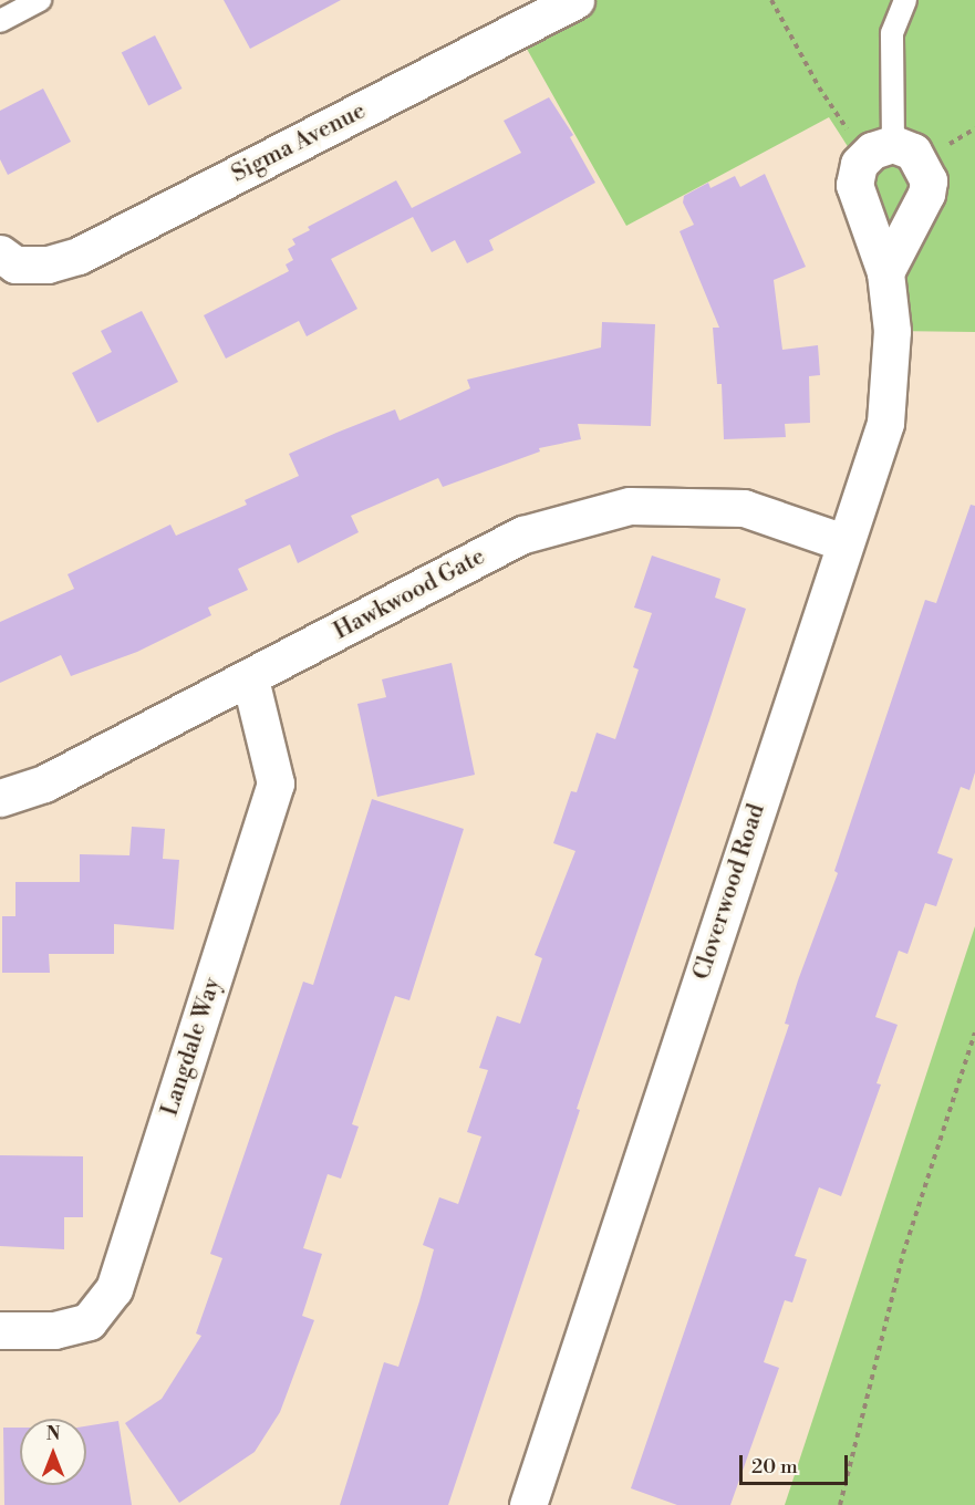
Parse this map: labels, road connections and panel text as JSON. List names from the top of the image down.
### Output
{
  "streets": {
    "street": [
      "Sigma Avenue",
      "Hawkwood Gate",
      "Cloverwood Road",
      "Langdale Way"
    ]
  },
  "crossings": [
    ["Hawkwood Gate", "Cloverwood Road"],
    ["Hawkwood Gate", "Langdale Way"]
  ],
  "scale_bar": "20 m",
  "north": "top"
}
